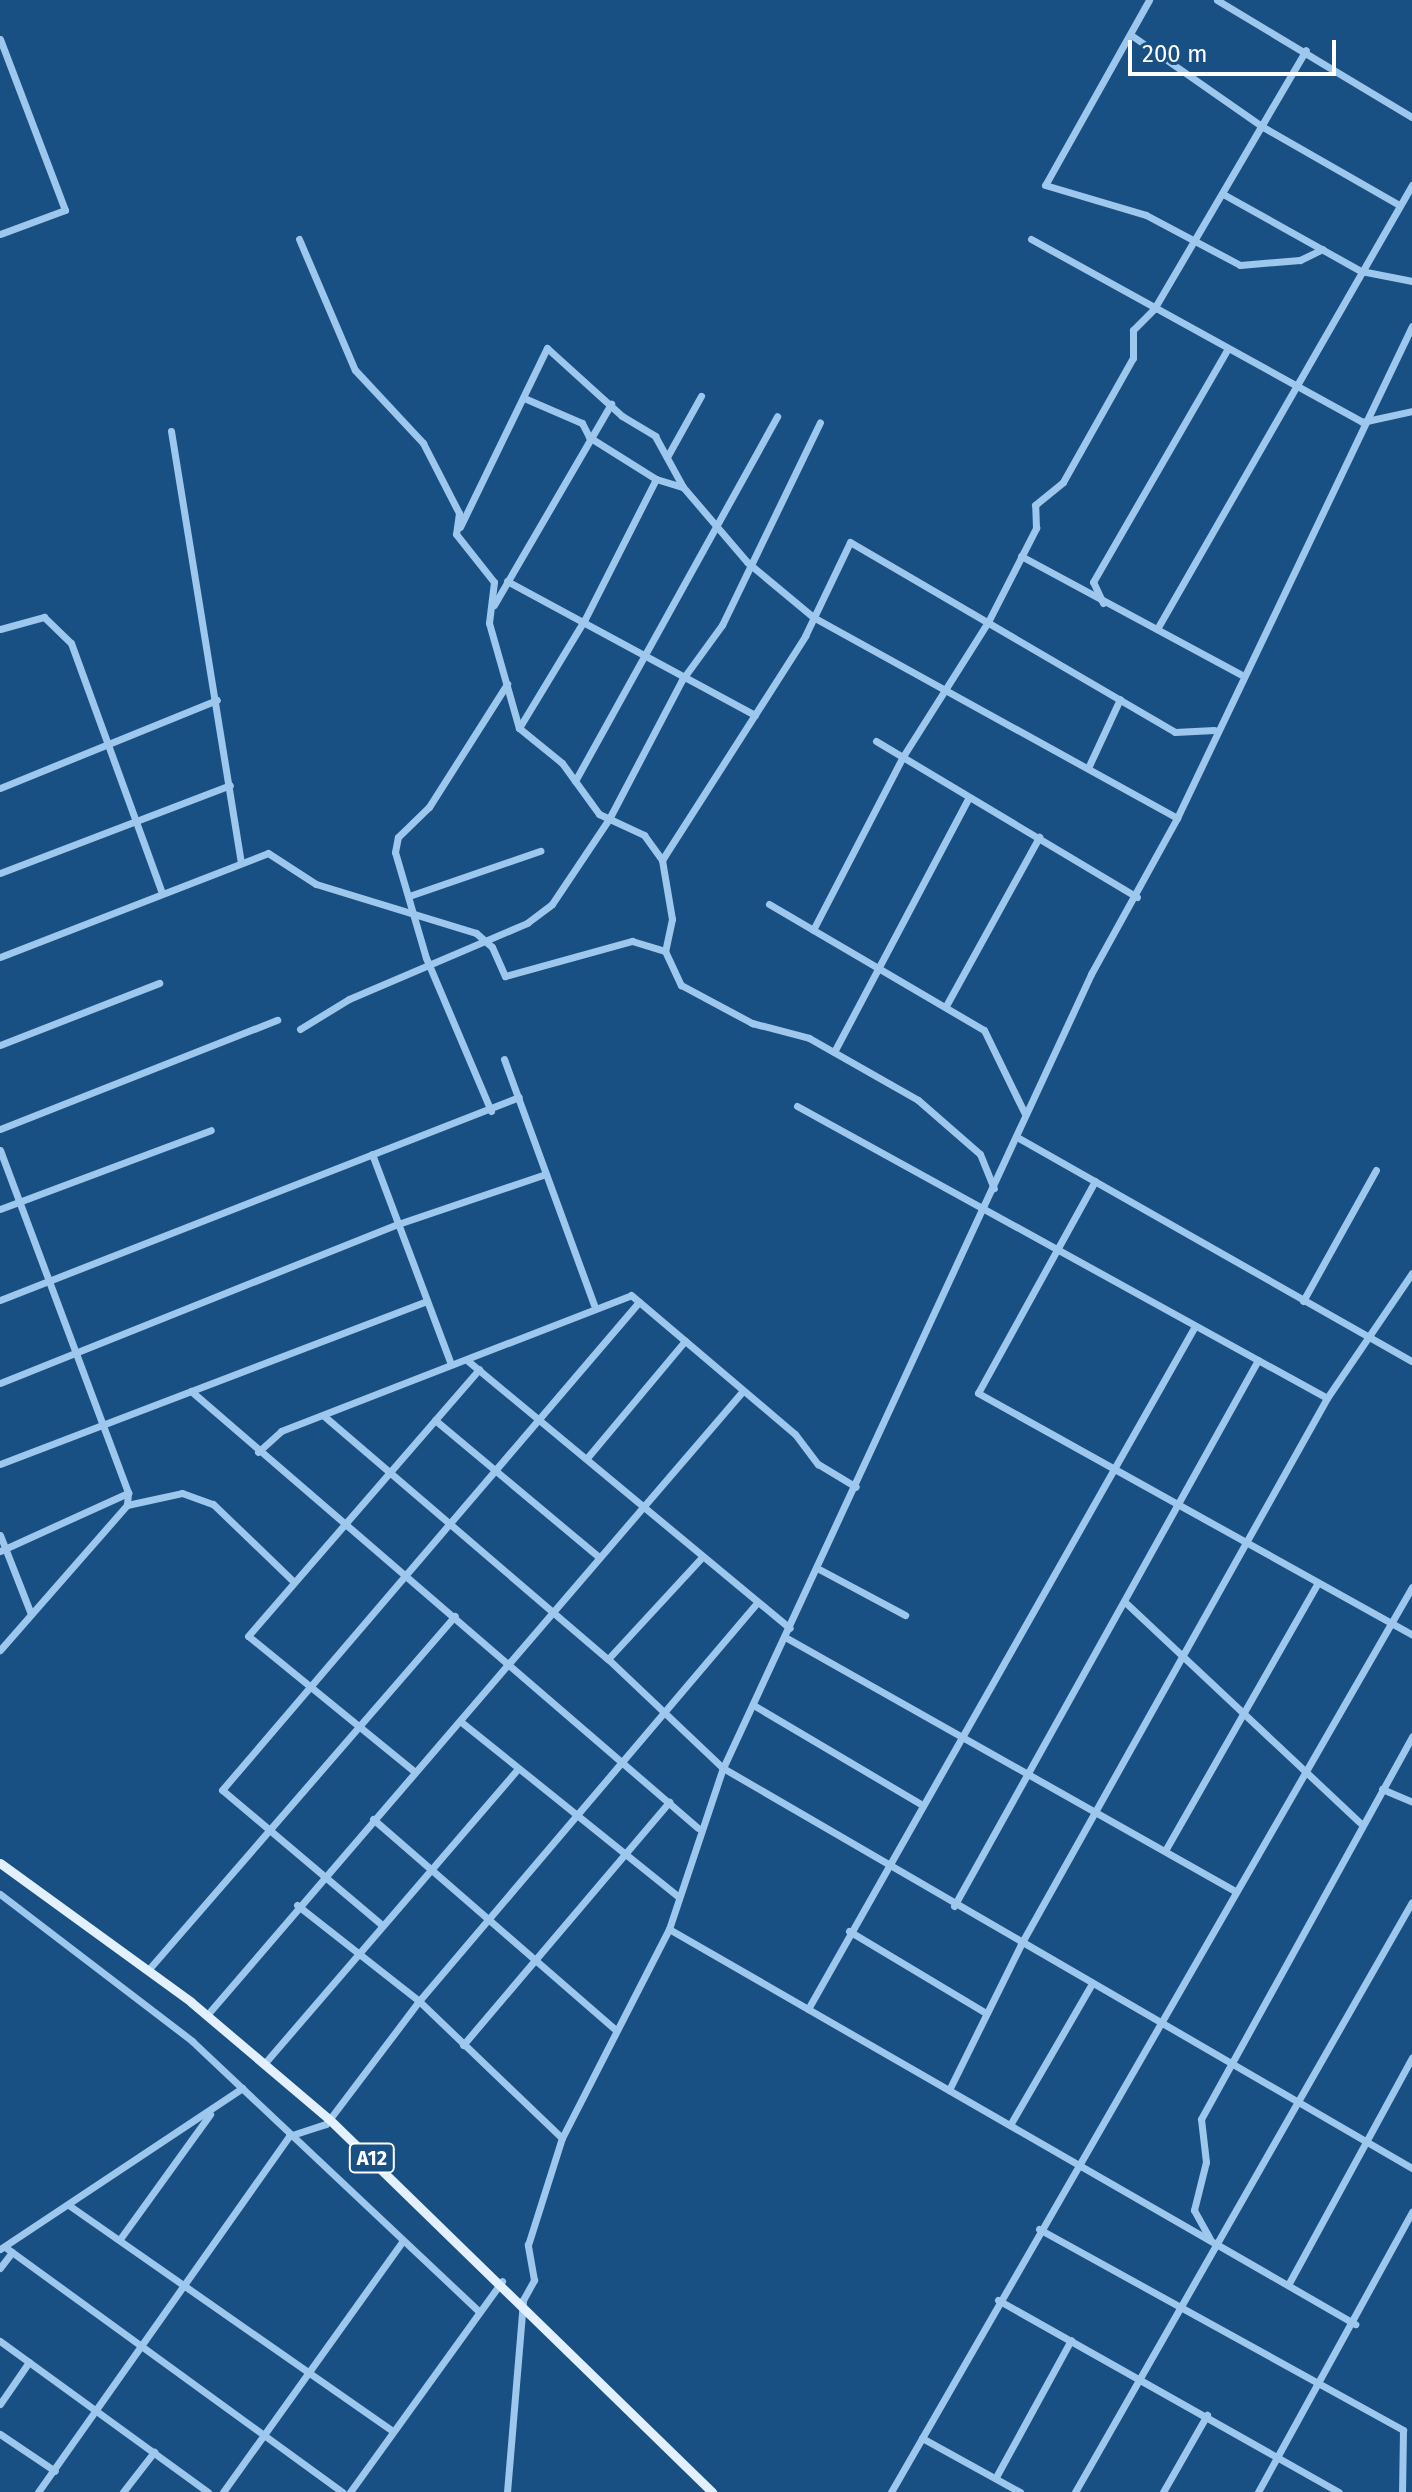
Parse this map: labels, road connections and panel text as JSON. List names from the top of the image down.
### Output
{
  "streets": {
    "main road": ["A12"]
  },
  "scale_bar": "200 m"
}
